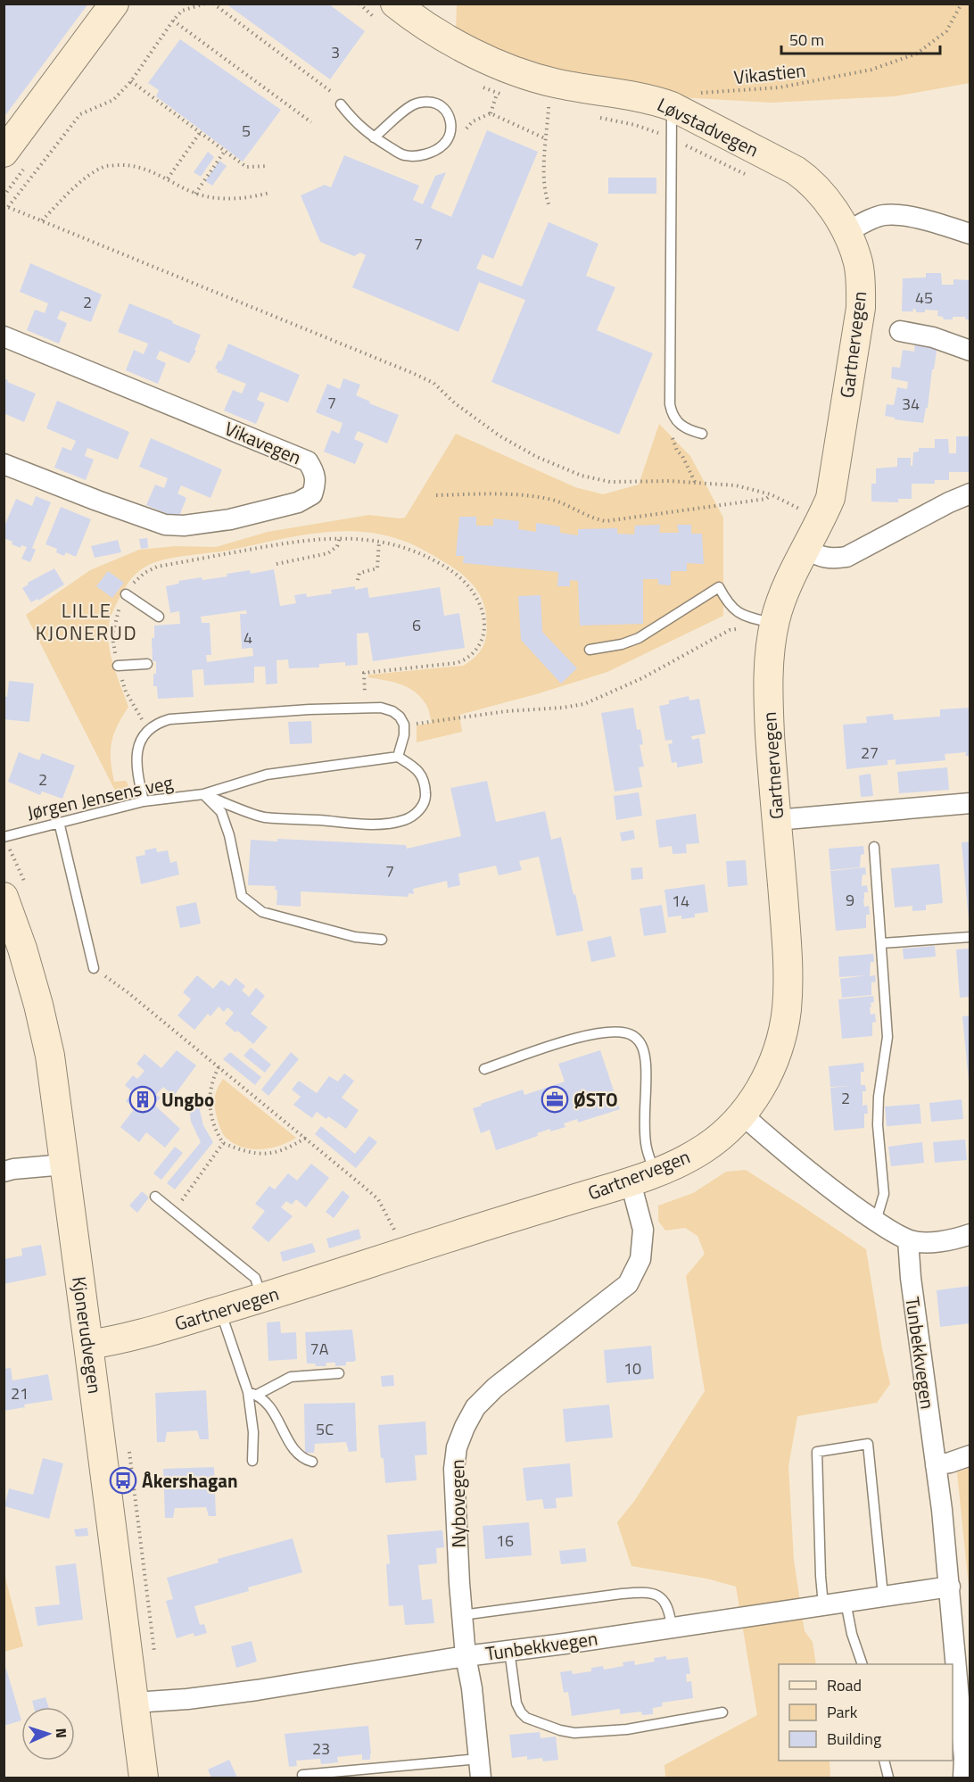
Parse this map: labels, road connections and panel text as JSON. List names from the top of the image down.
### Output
{
  "streets": {
    "street": [
      "Løvstadvegen",
      "Gartnervegen",
      "Vikavegen",
      "Kjonerudvegen",
      "Tunbekkvegen",
      "Nybovegen"
    ],
    "lane": ["Jørgen Jensens veg"],
    "path": ["Vikastien"]
  },
  "crossings": [
    ["Vikastien", "Løvstadvegen"],
    ["Løvstadvegen", "Gartnervegen"],
    ["Gartnervegen", "Kjonerudvegen"],
    ["Gartnervegen", "Nybovegen"],
    ["Kjonerudvegen", "Tunbekkvegen"],
    ["Tunbekkvegen", "Nybovegen"]
  ],
  "districts": ["LILLE KJONERUD"],
  "places": {
    "building": ["Ungbo"],
    "office": ["ØSTO"],
    "bus stop": ["Åkershagan"]
  },
  "house_numbers": [
    "3",
    "5",
    "7",
    "45",
    "2",
    "7",
    "34",
    "6",
    "4",
    "27",
    "2",
    "7",
    "9",
    "14",
    "2",
    "7A",
    "10",
    "21",
    "5C",
    "16",
    "23"
  ],
  "legend": ["Road", "Park", "Building"],
  "scale_bar": "50 m",
  "north": "right"
}
